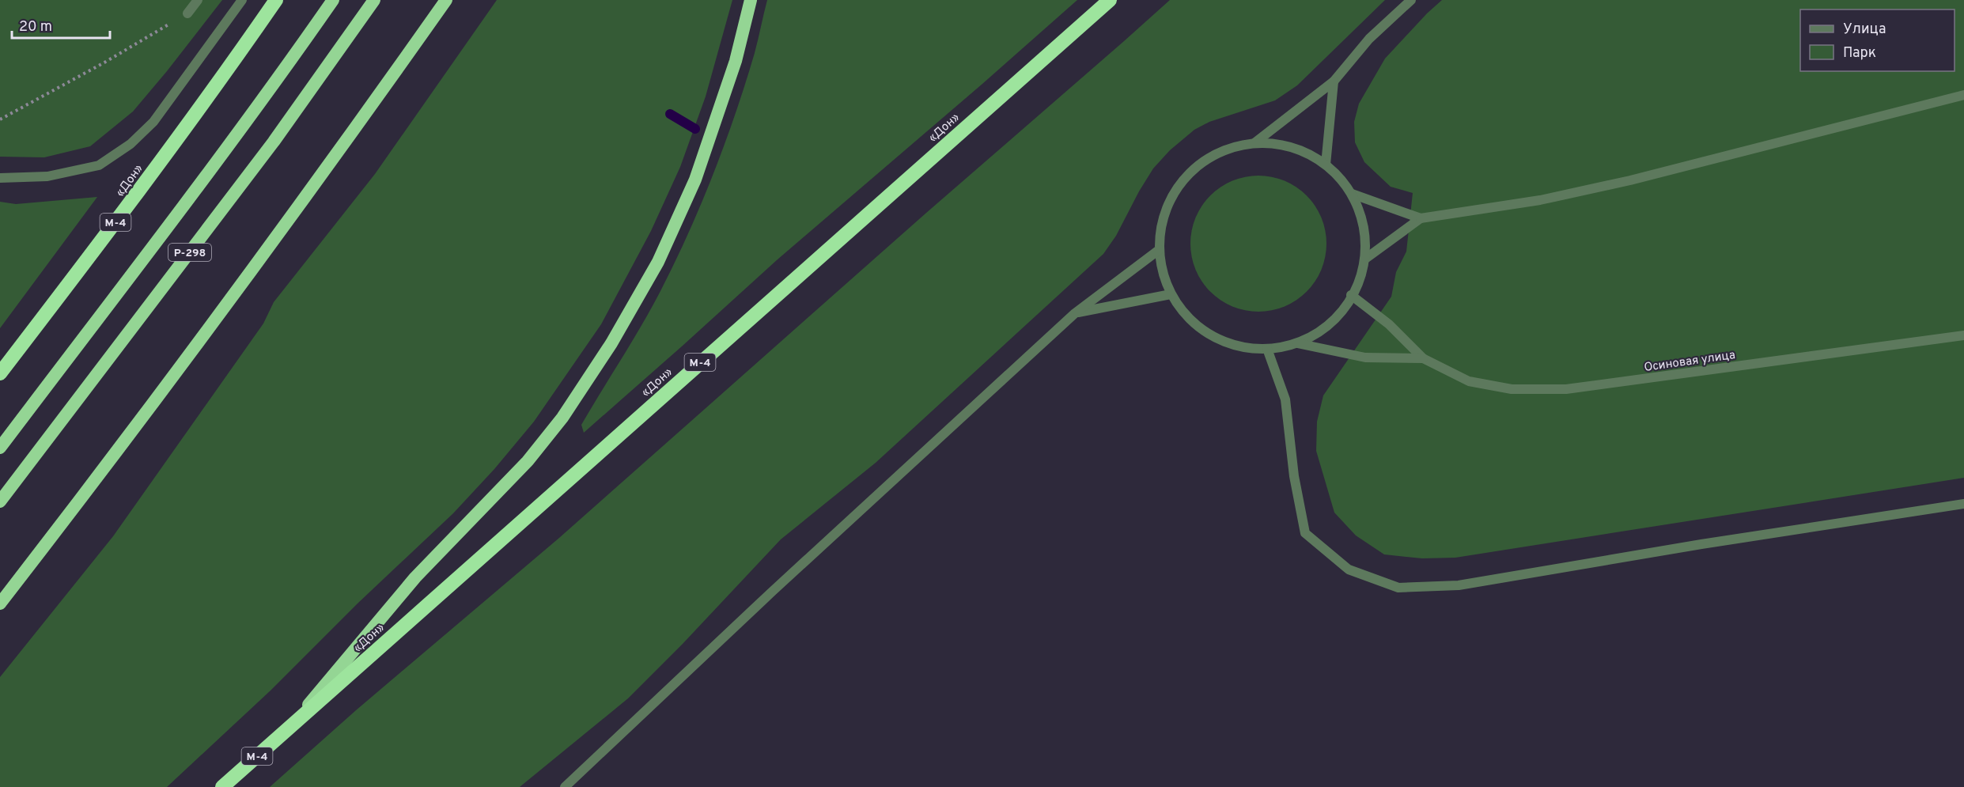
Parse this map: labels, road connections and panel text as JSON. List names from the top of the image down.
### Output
{
  "streets": {
    "highway": ["«Дон»", "М-4", "Р-298"],
    "street": ["Осиновая улица"]
  },
  "legend": ["Улица", "Парк"],
  "scale_bar": "20 m"
}
